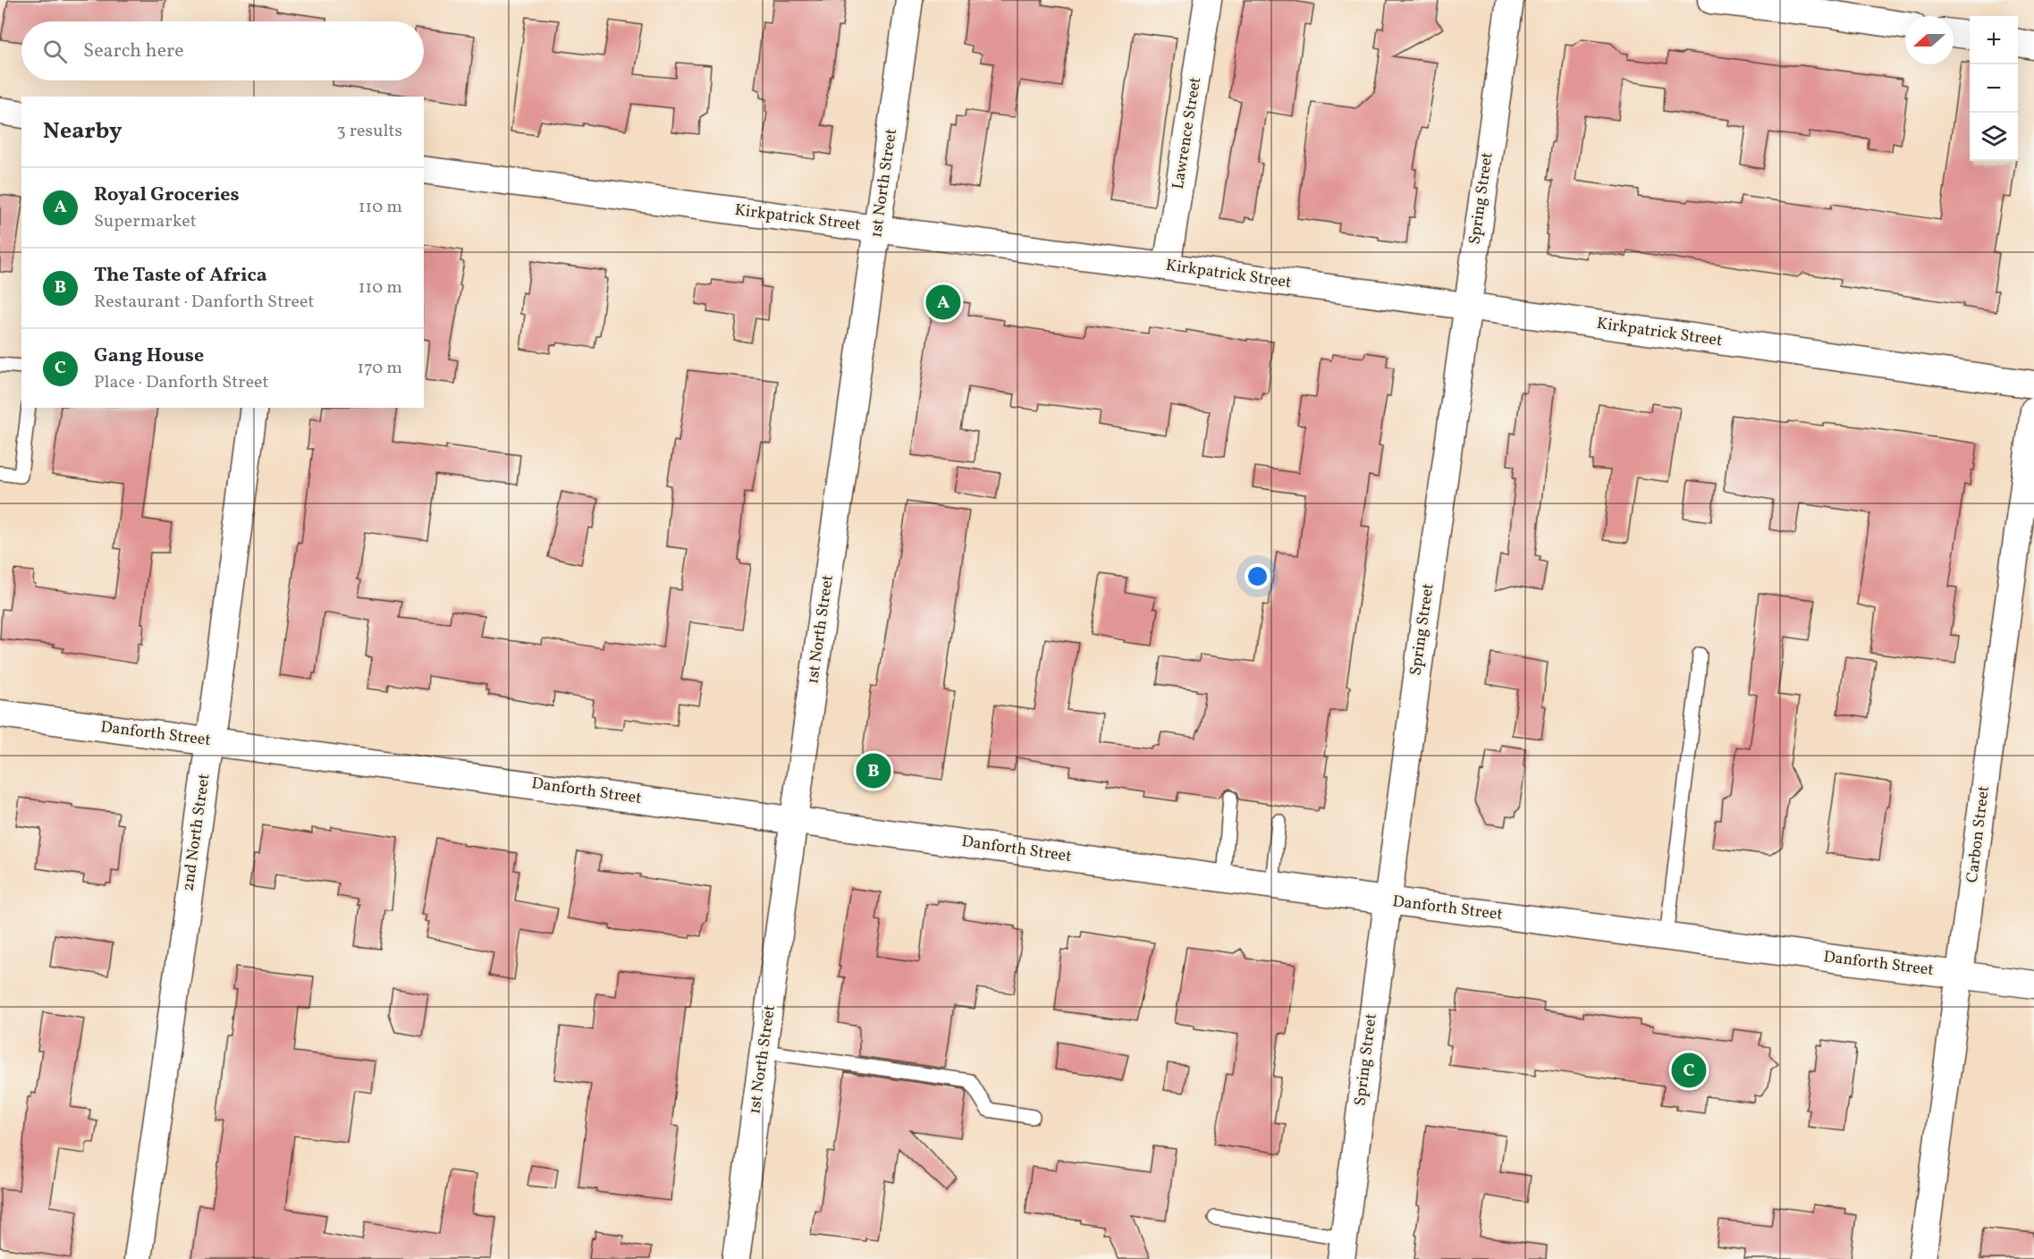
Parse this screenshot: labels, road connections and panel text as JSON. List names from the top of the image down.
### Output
{
  "streets": {
    "street": [
      "Lawrence Street",
      "1st North Street",
      "Spring Street",
      "Kirkpatrick Street",
      "Danforth Street",
      "2nd North Street",
      "Carbon Street"
    ]
  },
  "crossings": [
    ["Lawrence Street", "Kirkpatrick Street"],
    ["1st North Street", "Kirkpatrick Street"],
    ["1st North Street", "Danforth Street"],
    ["Spring Street", "Kirkpatrick Street"],
    ["Spring Street", "Danforth Street"],
    ["Danforth Street", "2nd North Street"],
    ["Danforth Street", "Carbon Street"]
  ],
  "north": "left",
  "page": {
    "map_buttons": ["+", "−"],
    "search": "Search here",
    "heading": ["Nearby", "3 results"],
    "list": [
      {
        "mark": "A",
        "name": "Royal Groceries",
        "note": "Supermarket",
        "value": "110 m"
      },
      {
        "mark": "B",
        "name": "The Taste of Africa",
        "note": "Restaurant · Danforth Street",
        "value": "110 m"
      },
      {
        "mark": "C",
        "name": "Gang House",
        "note": "Place · Danforth Street",
        "value": "170 m"
      }
    ],
    "pins": ["A", "B", "C"]
  }
}
